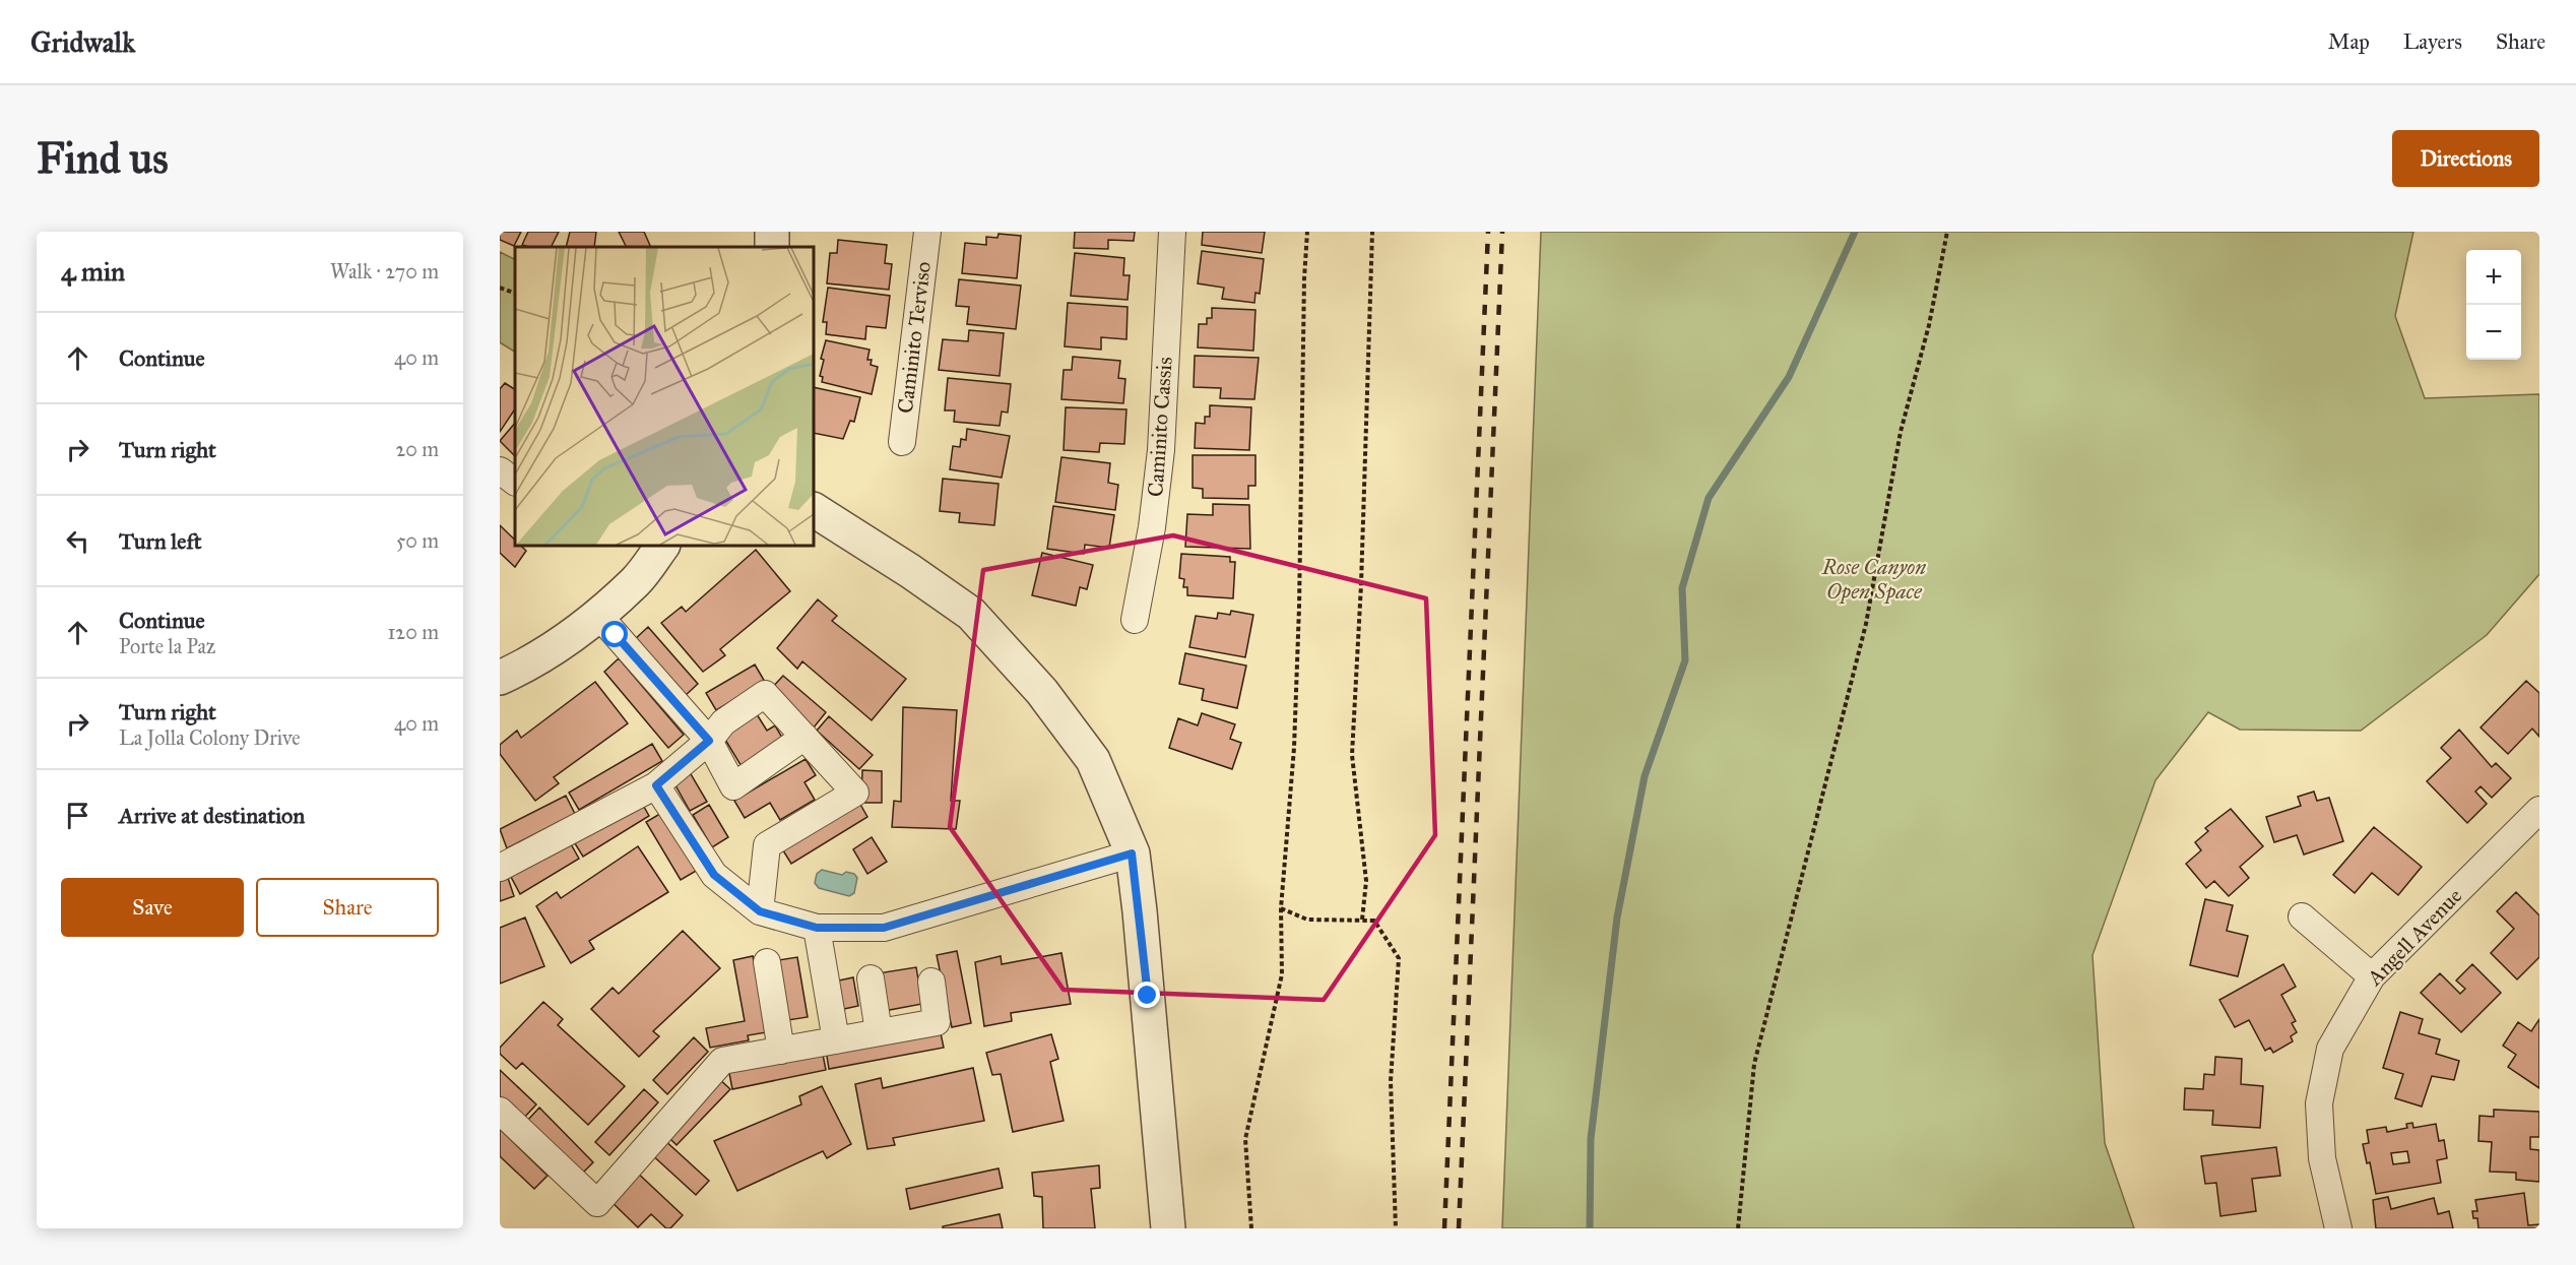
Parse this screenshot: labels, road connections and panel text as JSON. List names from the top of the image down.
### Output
{
  "streets": {
    "street": ["Caminito Terviso", "Caminito Cassis", "Angell Avenue"]
  },
  "parks": ["Rose Canyon Open Space"],
  "page": {
    "header": "Gridwalk",
    "nav": ["Map", "Layers", "Share"],
    "buttons": [
      "Directions",
      ["Save", "Share"]
    ],
    "title": "Find us",
    "heading": ["4 min", "Walk · 270 m"],
    "map_buttons": ["+", "−"],
    "list": [
      ["Continue", "40 m"],
      ["Turn right", "20 m"],
      ["Turn left", "50 m"],
      ["Continue", "Porte la Paz", "120 m"],
      ["Turn right", "La Jolla Colony Drive", "40 m"],
      "Arrive at destination"
    ]
  }
}
